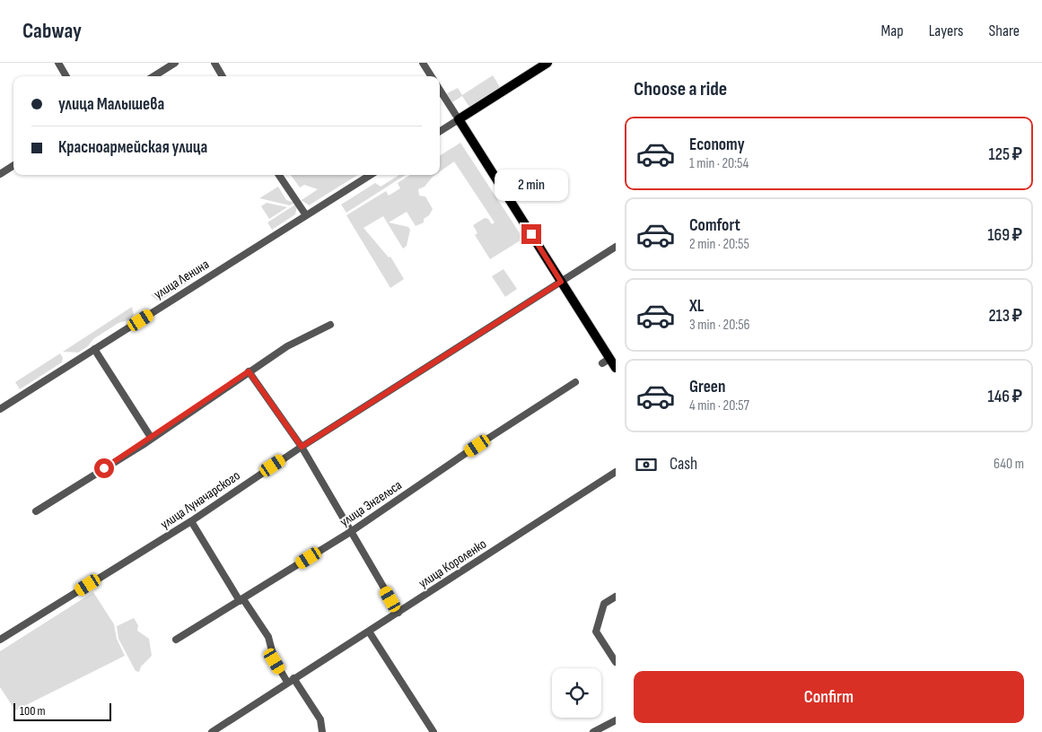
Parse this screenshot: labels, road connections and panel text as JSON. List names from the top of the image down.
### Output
{
  "streets": {
    "street": [
      "улица Ленина",
      "улица Луначарского",
      "улица Энгельса",
      "улица Короленко"
    ]
  },
  "scale_bar": "100 m",
  "page": {
    "header": "Cabway",
    "nav": ["Map", "Layers", "Share"],
    "heading": "Choose a ride",
    "banner": ["улица Малышева", "Красноармейская улица"],
    "list": [
      {
        "name": "Economy",
        "note": "1 min · 20:54",
        "value": "125 ₽"
      },
      {
        "name": "Comfort",
        "note": "2 min · 20:55",
        "value": "169 ₽"
      },
      {
        "name": "XL",
        "note": "3 min · 20:56",
        "value": "213 ₽"
      },
      {
        "name": "Green",
        "note": "4 min · 20:57",
        "value": "146 ₽"
      }
    ],
    "bubble": "2 min",
    "pay": ["Cash", "640 m"],
    "buttons": "Confirm",
    "scale": "100 m"
  }
}
